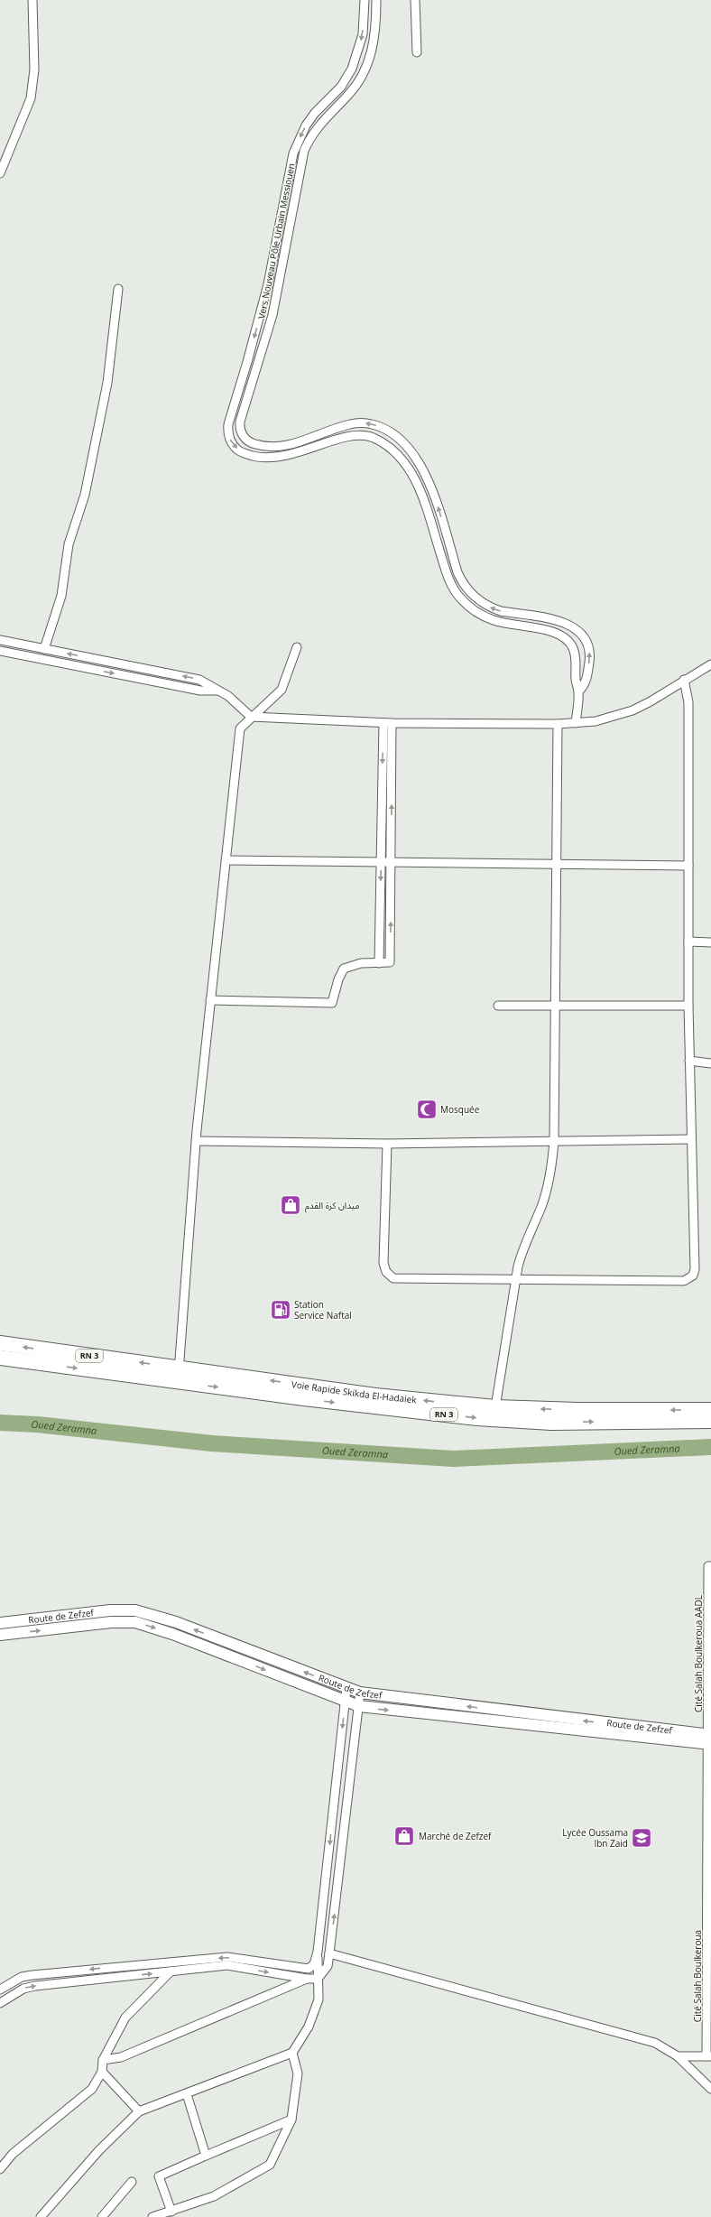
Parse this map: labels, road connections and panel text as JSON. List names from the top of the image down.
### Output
{
  "streets": {
    "highway": ["RN 3", "Voie Rapide Skikda El-Hadaiek"],
    "main road": ["Route de Zefzef"],
    "street": ["Vers Nouveau Pôle Urbain Messiouen", "Cité Salah Boulkeroua AADL", "Cité Salah Boulkeroua"]
  },
  "crossings": [
    ["Route de Zefzef", "Cité Salah Boulkeroua AADL"],
    ["Route de Zefzef", "Cité Salah Boulkeroua"],
    ["Cité Salah Boulkeroua AADL", "Cité Salah Boulkeroua"]
  ],
  "water": ["Oued Zeramna"],
  "places": {
    "mosque": ["Mosquée"],
    "shop": ["ميدان كرة القدم", "Marché de Zefzef"],
    "fuel station": ["Station Service Naftal"],
    "school or university": ["Lycée Oussama Ibn Zaid"]
  }
}
